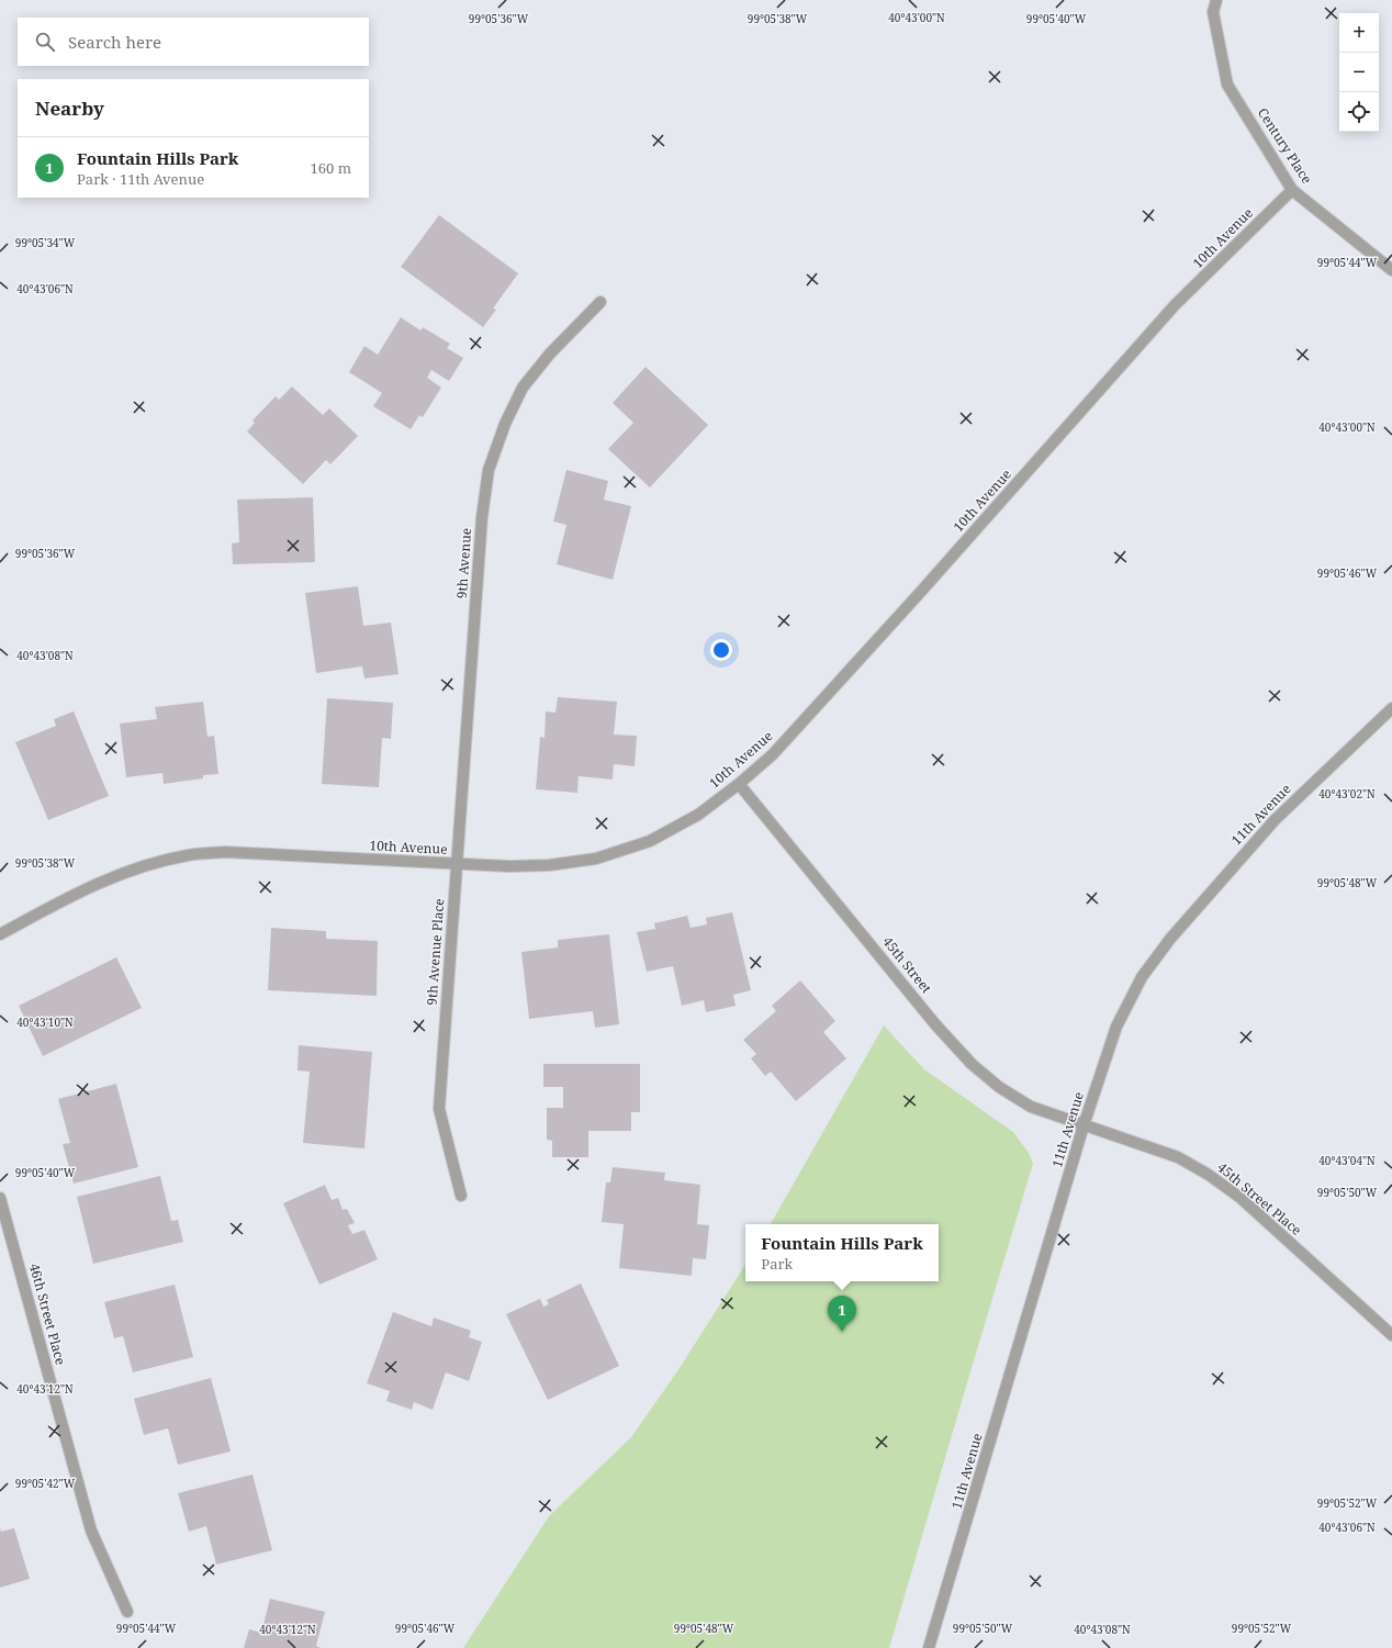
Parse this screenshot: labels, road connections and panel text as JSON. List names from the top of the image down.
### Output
{
  "streets": {
    "street": [
      "Century Place",
      "10th Avenue",
      "9th Avenue",
      "11th Avenue",
      "9th Avenue Place",
      "45th Street",
      "45th Street Place",
      "46th Street Place"
    ]
  },
  "crossings": [
    ["Century Place", "10th Avenue"],
    ["10th Avenue", "9th Avenue"],
    ["10th Avenue", "9th Avenue Place"],
    ["10th Avenue", "45th Street"],
    ["9th Avenue", "9th Avenue Place"],
    ["11th Avenue", "45th Street"],
    ["11th Avenue", "45th Street Place"],
    ["45th Street", "45th Street Place"]
  ],
  "page": {
    "map_buttons": ["+", "−"],
    "search": "Search here",
    "heading": "Nearby",
    "list": [
      {
        "mark": "1",
        "name": "Fountain Hills Park",
        "note": "Park · 11th Avenue",
        "value": "160 m"
      }
    ],
    "popup": ["Fountain Hills Park", "Park"],
    "pins": "1"
  },
  "coordinates": [
    "40°43'00\"N",
    "99°05'36\"W",
    "99°05'38\"W",
    "99°05'40\"W",
    "99°05'34\"W",
    "99°05'44\"W",
    "40°43'06\"N",
    "99°05'46\"W",
    "40°43'08\"N",
    "40°43'02\"N",
    "99°05'48\"W",
    "40°43'10\"N",
    "40°43'04\"N",
    "99°05'50\"W",
    "40°43'12\"N",
    "99°05'42\"W",
    "99°05'52\"W"
  ]
}
